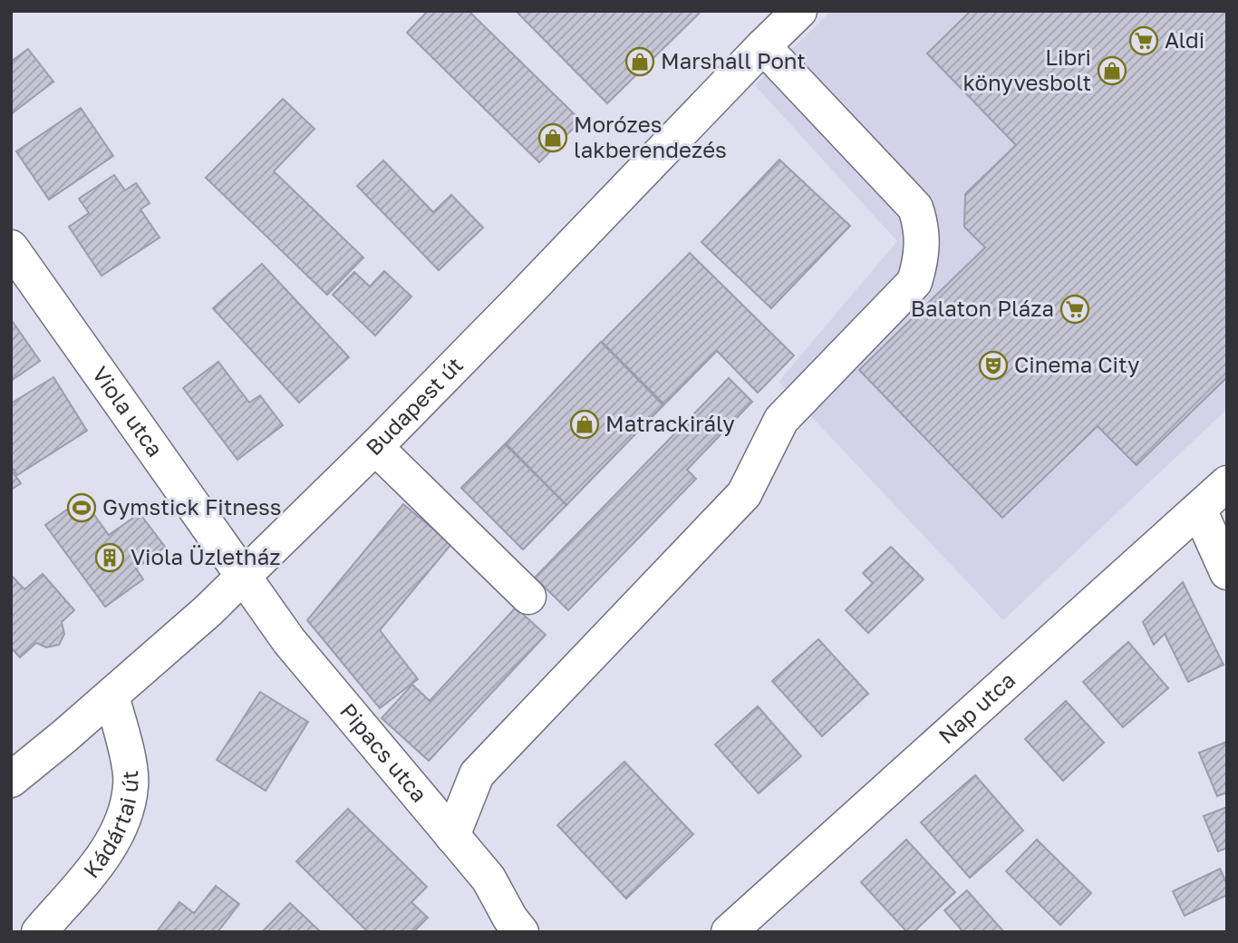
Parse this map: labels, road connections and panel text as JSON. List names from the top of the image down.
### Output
{
  "streets": {
    "street": [
      "Budapest út",
      "Viola utca",
      "Nap utca",
      "Pipacs utca",
      "Kádártai út"
    ]
  },
  "crossings": [
    ["Budapest út", "Viola utca"],
    ["Budapest út", "Pipacs utca"],
    ["Budapest út", "Kádártai út"],
    ["Viola utca", "Pipacs utca"]
  ],
  "places": {
    "supermarket": ["Aldi", "Balaton Pláza"],
    "shop": [
      "Marshall Pont",
      "Libri könyvesbolt",
      "Morózes lakberendezés",
      "Matrackirály"
    ],
    "theatre": ["Cinema City"],
    "sports": ["Gymstick Fitness"],
    "building": ["Viola Üzletház"]
  }
}
